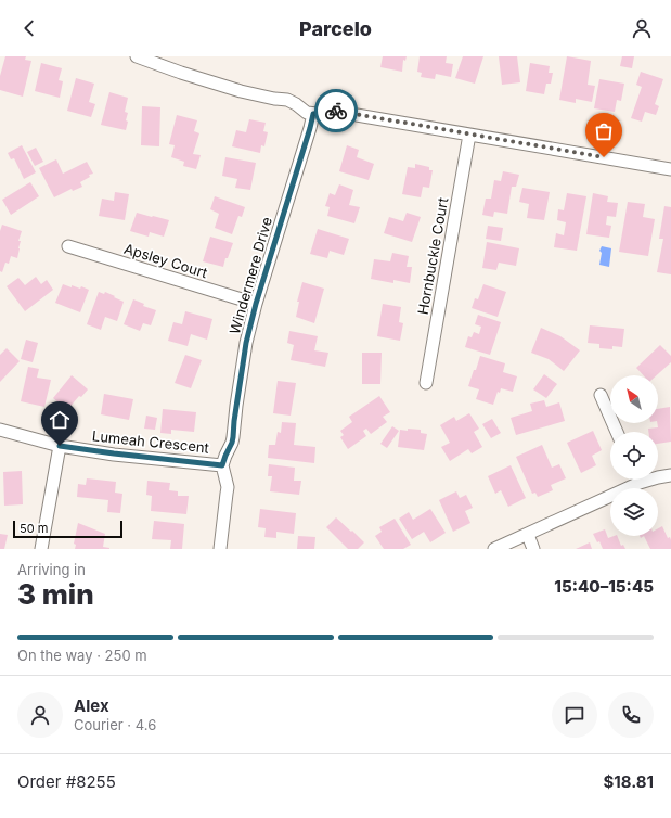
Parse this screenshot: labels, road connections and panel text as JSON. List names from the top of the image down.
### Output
{
  "streets": {
    "street": [
      "Hornbuckle Court",
      "Apsley Court",
      "Windermere Drive",
      "Lumeah Crescent"
    ]
  },
  "crossings": [
    ["Apsley Court", "Windermere Drive"],
    ["Windermere Drive", "Lumeah Crescent"]
  ],
  "scale_bar": "50 m",
  "north": "top left",
  "page": {
    "header": "Parcelo",
    "scale": "50 m",
    "heading": ["3 min", "Arriving in", "15:40–15:45"],
    "panel": [
      "Alex",
      "Courier · 4.6",
      "Order #8255",
      "$18.81"
    ],
    "bar": "On the way · 250 m"
  }
}
